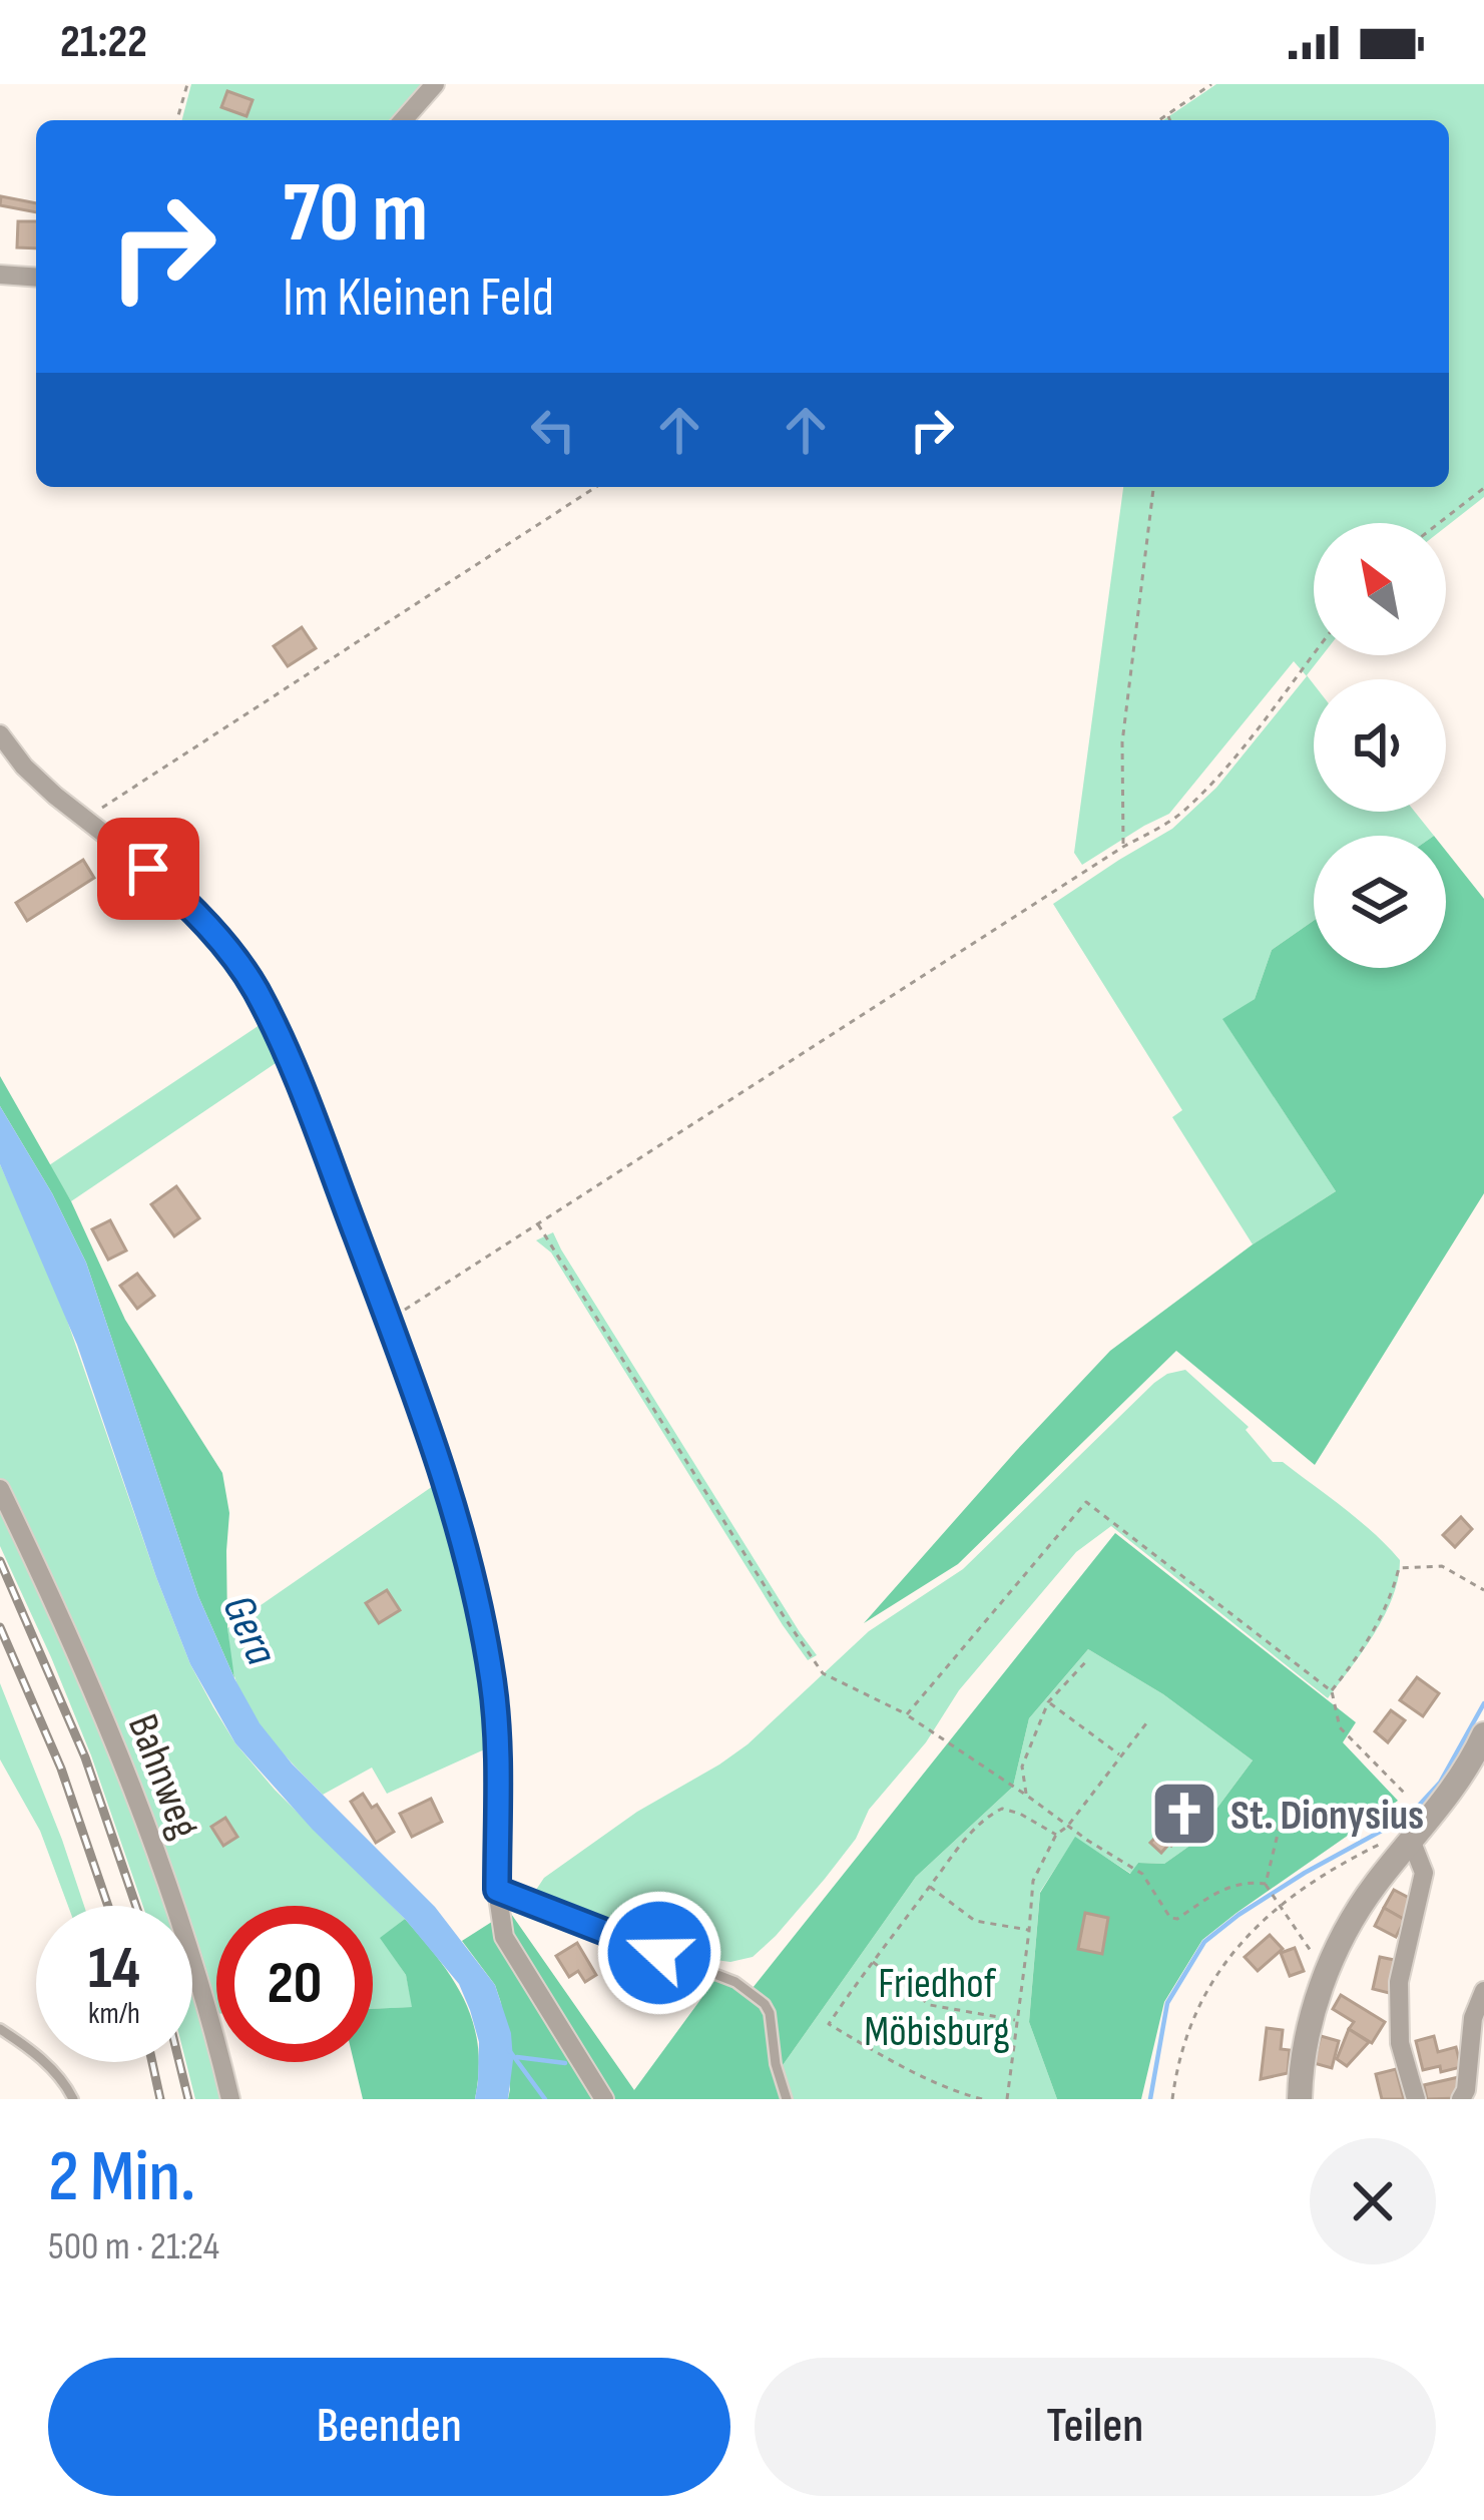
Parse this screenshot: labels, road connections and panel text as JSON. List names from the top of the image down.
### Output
{
  "streets": {
    "street": ["Bahnweg"]
  },
  "water": ["Gera"],
  "parks": ["Friedhof Möbisburg"],
  "places": {
    "church": ["St. Dionysius"]
  },
  "north": "top left",
  "page": {
    "status": "21:22",
    "turn": ["70 m", "Im Kleinen Feld"],
    "speed": "14 km/h",
    "limit": "20",
    "heading": ["2 Min.", "500 m · 21:24"],
    "buttons": ["Beenden", "Teilen"]
  }
}
